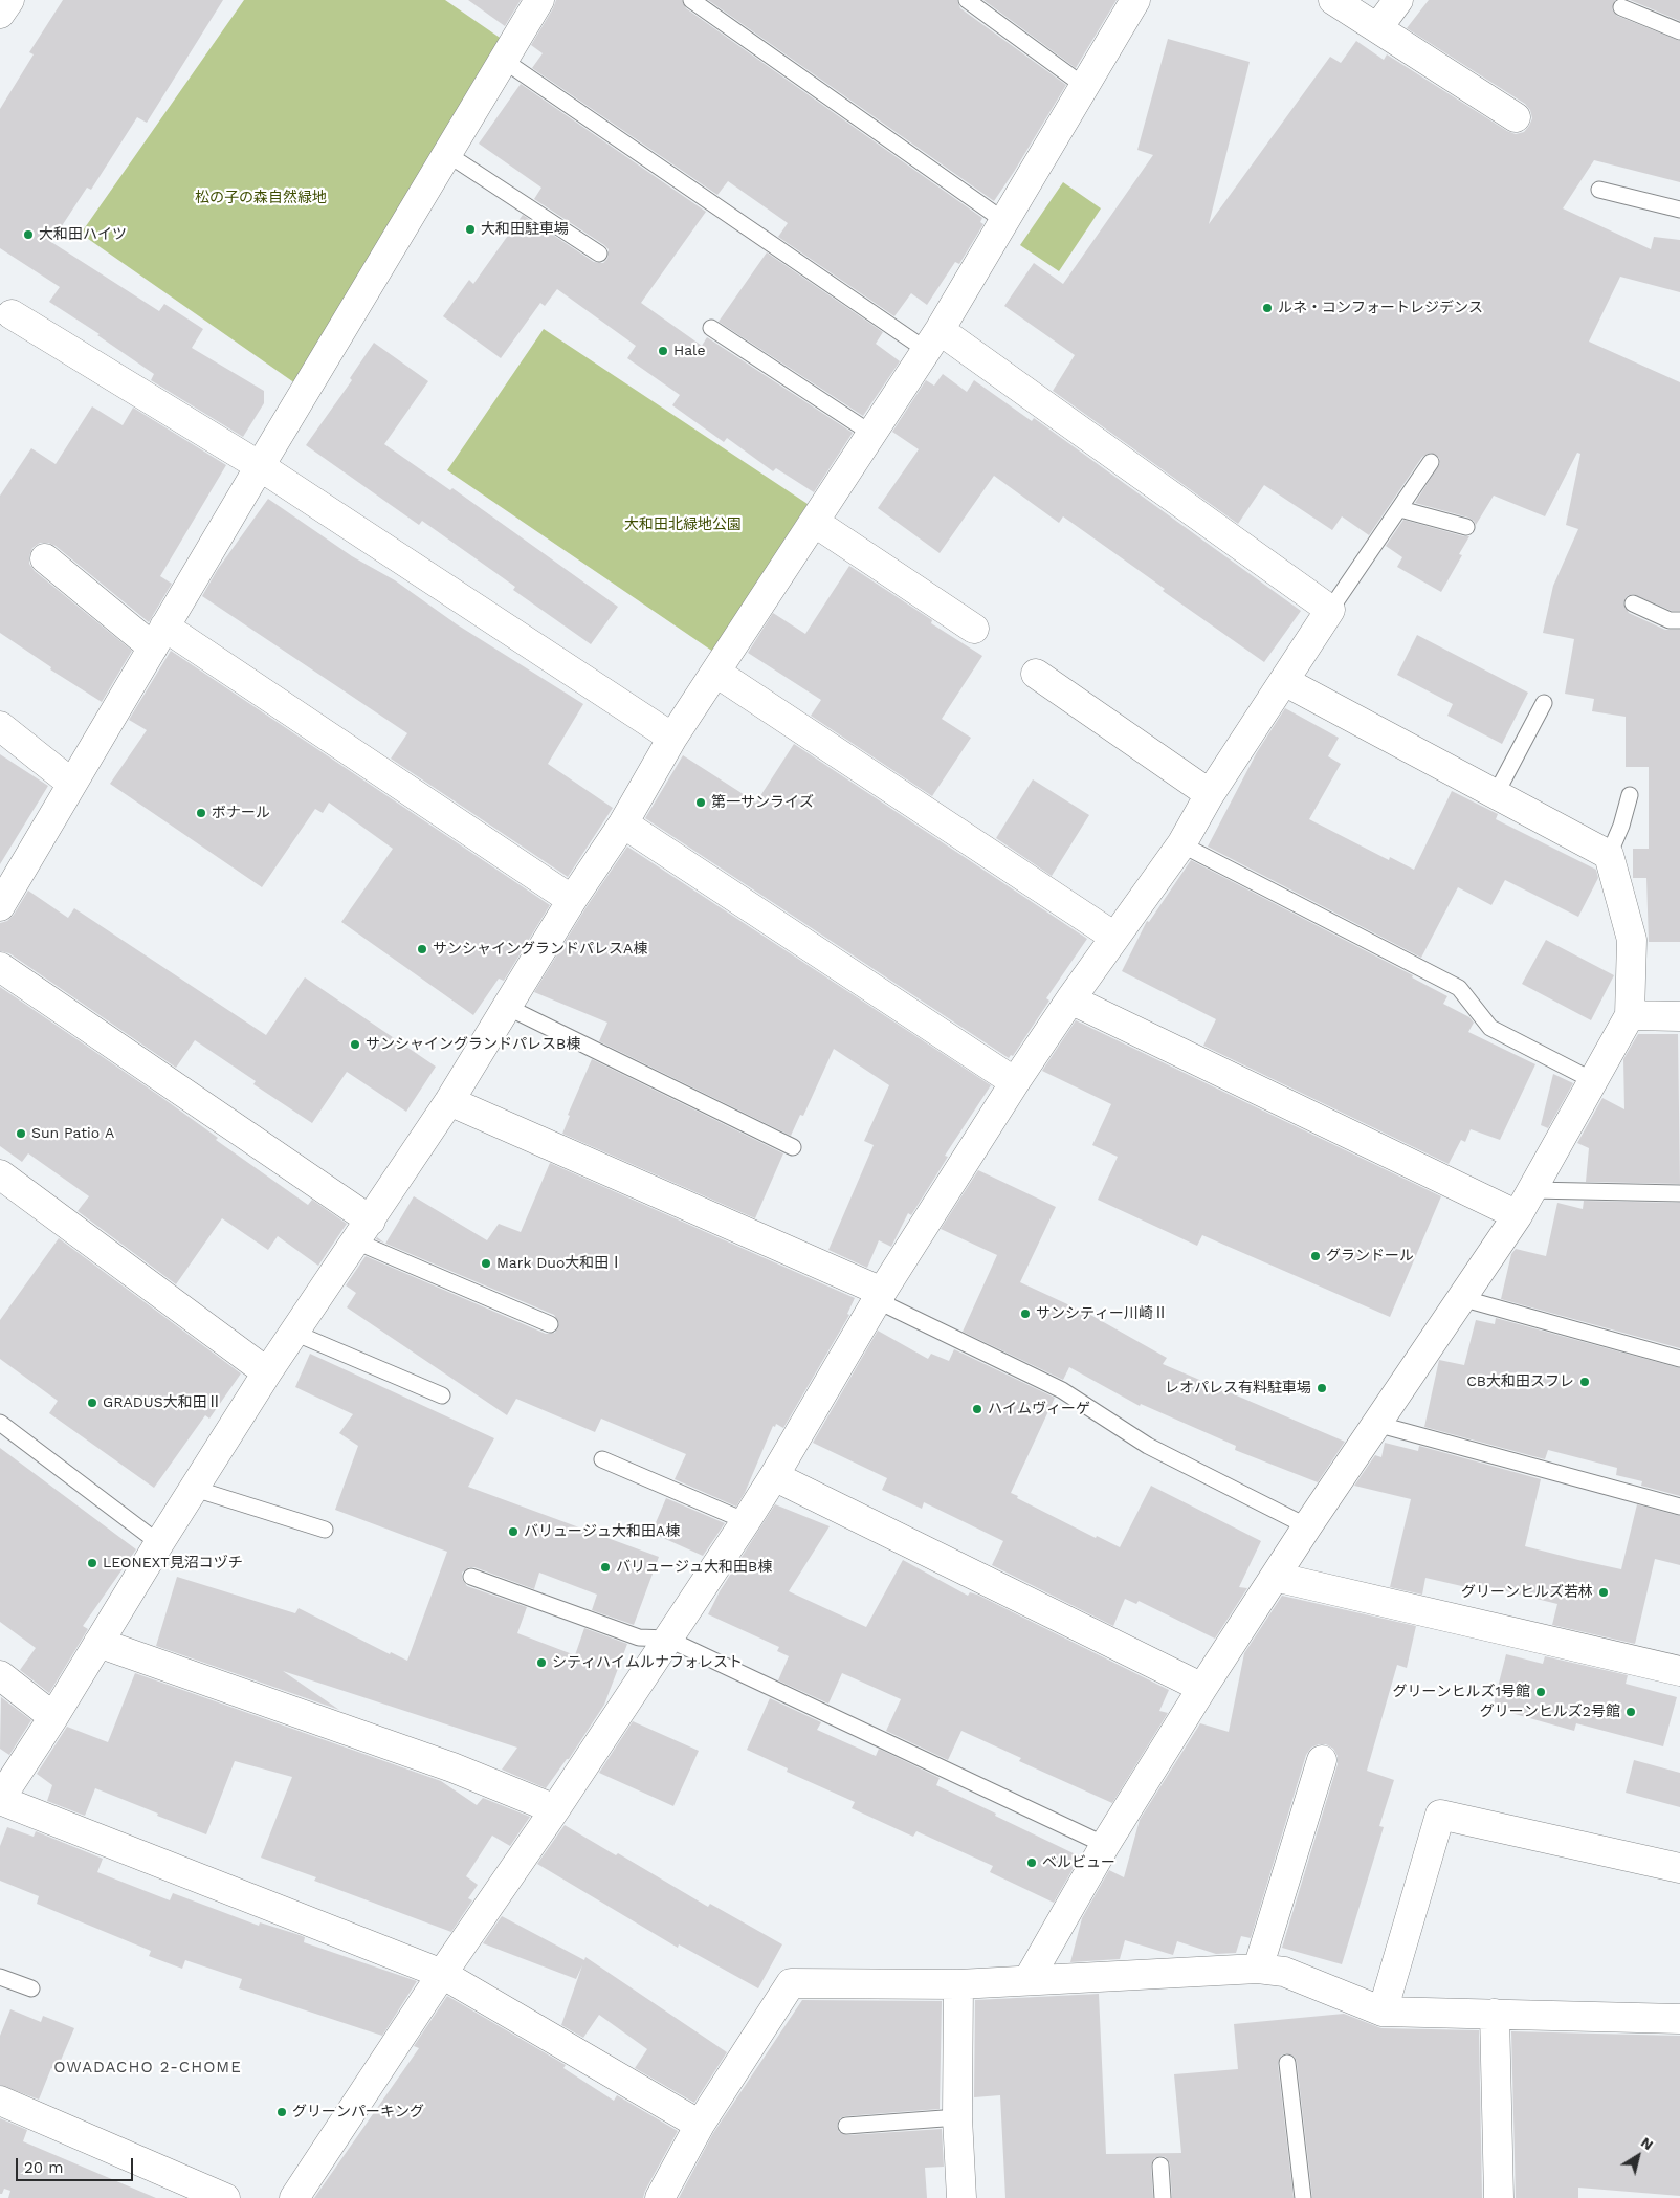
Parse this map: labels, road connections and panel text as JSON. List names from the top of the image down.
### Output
{
  "districts": ["OWADACHO 2-CHOME"],
  "parks": ["松の子の森自然緑地", "大和田北緑地公園"],
  "places": [
    "大和田駐車場",
    "大和田ハイツ",
    "ルネ・コンフォートレジデンス",
    "Hale",
    "第一サンライズ",
    "ボナール",
    "サンシャイングランドパレスA棟",
    "サンシャイングランドパレスB棟",
    "Sun Patio A",
    "グランドール",
    "Mark Duo大和田Ⅰ",
    "サンシティー川崎Ⅱ",
    "CB大和田スフレ",
    "レオパレス有料駐車場",
    "GRADUS大和田Ⅱ",
    "ハイムヴィーゲ",
    "バリュージュ大和田A棟",
    "LEONEXT見沼コヅチ",
    "バリュージュ大和田B棟",
    "グリーンヒルズ若林",
    "シティハイムルナフォレスト",
    "グリーンヒルズ1号館",
    "グリーンヒルズ2号館",
    "ベルビュー",
    "グリーンパーキング"
  ],
  "scale_bar": "20 m",
  "north": "top right"
}
